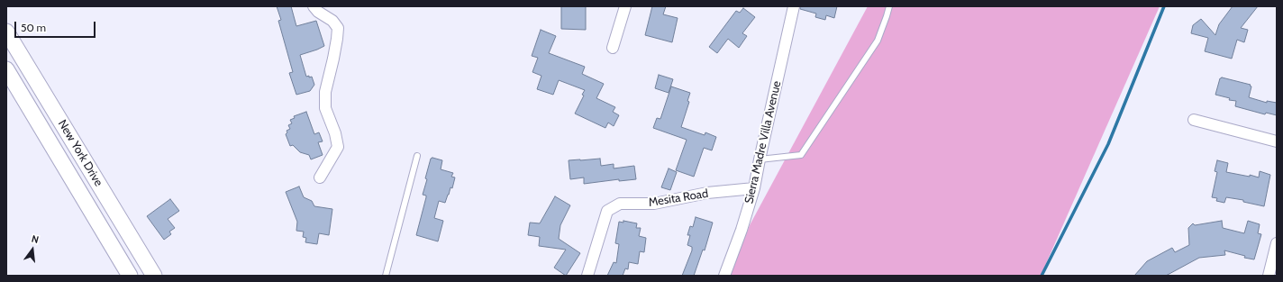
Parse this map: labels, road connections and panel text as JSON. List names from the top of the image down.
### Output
{
  "streets": {
    "main road": ["New York Drive"],
    "street": ["Sierra Madre Villa Avenue", "Mesita Road"]
  },
  "crossings": [
    ["Sierra Madre Villa Avenue", "Mesita Road"]
  ],
  "scale_bar": "50 m",
  "north": "top"
}
